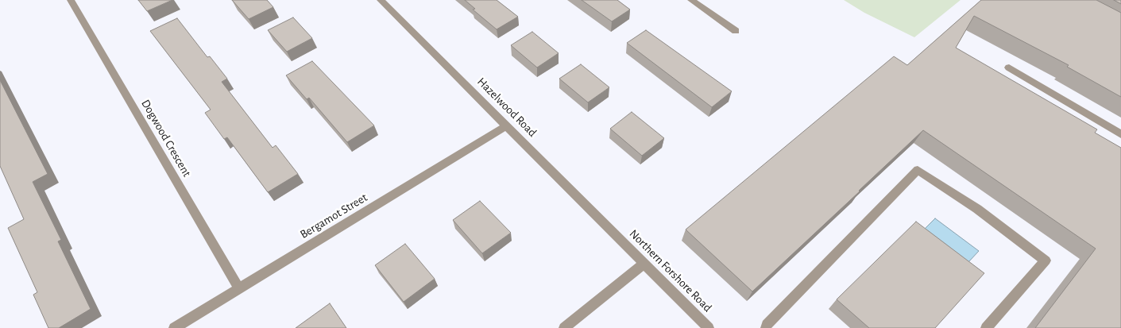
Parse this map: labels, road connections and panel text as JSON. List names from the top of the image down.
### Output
{
  "streets": {
    "street": [
      "Hazelwood Road",
      "Dogwood Crescent",
      "Bergamot Street",
      "Northern Forshore Road"
    ]
  },
  "crossings": [
    ["Hazelwood Road", "Bergamot Street"],
    ["Hazelwood Road", "Northern Forshore Road"],
    ["Dogwood Crescent", "Bergamot Street"]
  ]
}
